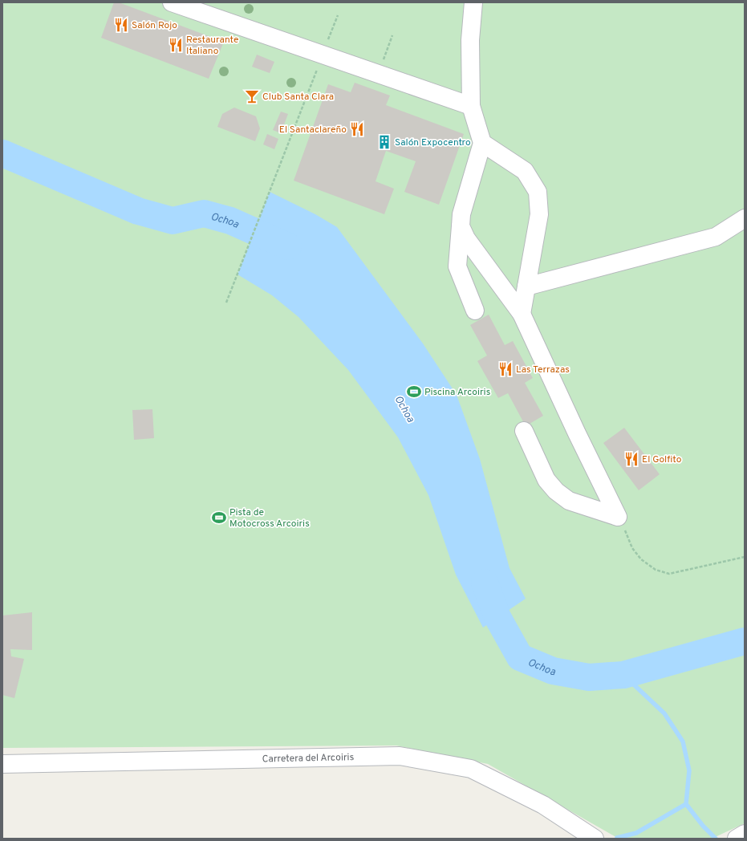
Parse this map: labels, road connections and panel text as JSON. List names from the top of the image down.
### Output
{
  "streets": {
    "street": ["Carretera del Arcoiris"]
  },
  "water": ["Ochoa"],
  "places": {
    "restaurant": [
      "Salón Rojo",
      "Restaurante Italiano",
      "El Santaclareño",
      "Las Terrazas",
      "El Golfito"
    ],
    "bar": ["Club Santa Clara"],
    "building": ["Salón Expocentro"],
    "sports": ["Piscina Arcoiris", "Pista de Motocross Arcoiris"]
  }
}
